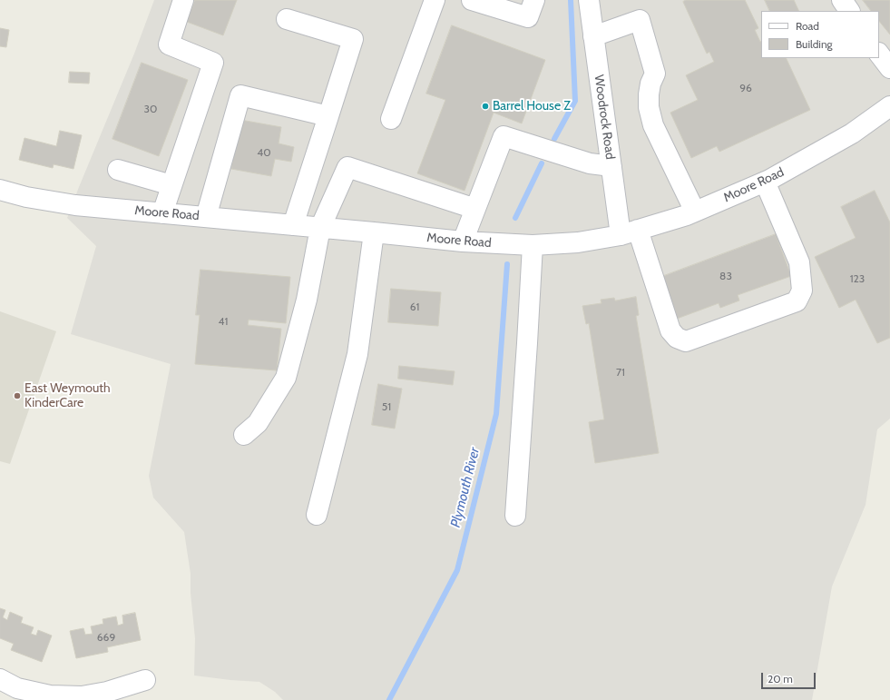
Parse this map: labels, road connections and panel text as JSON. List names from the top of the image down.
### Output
{
  "streets": {
    "street": ["Woodrock Road", "Moore Road"]
  },
  "crossings": [
    ["Woodrock Road", "Moore Road"]
  ],
  "water": ["Plymouth River"],
  "places": ["Barrel House Z", "East Weymouth KinderCare"],
  "house_numbers": [
    "96",
    "30",
    "40",
    "83",
    "123",
    "61",
    "41",
    "71",
    "51",
    "669"
  ],
  "legend": ["Road", "Building"],
  "scale_bar": "20 m"
}
